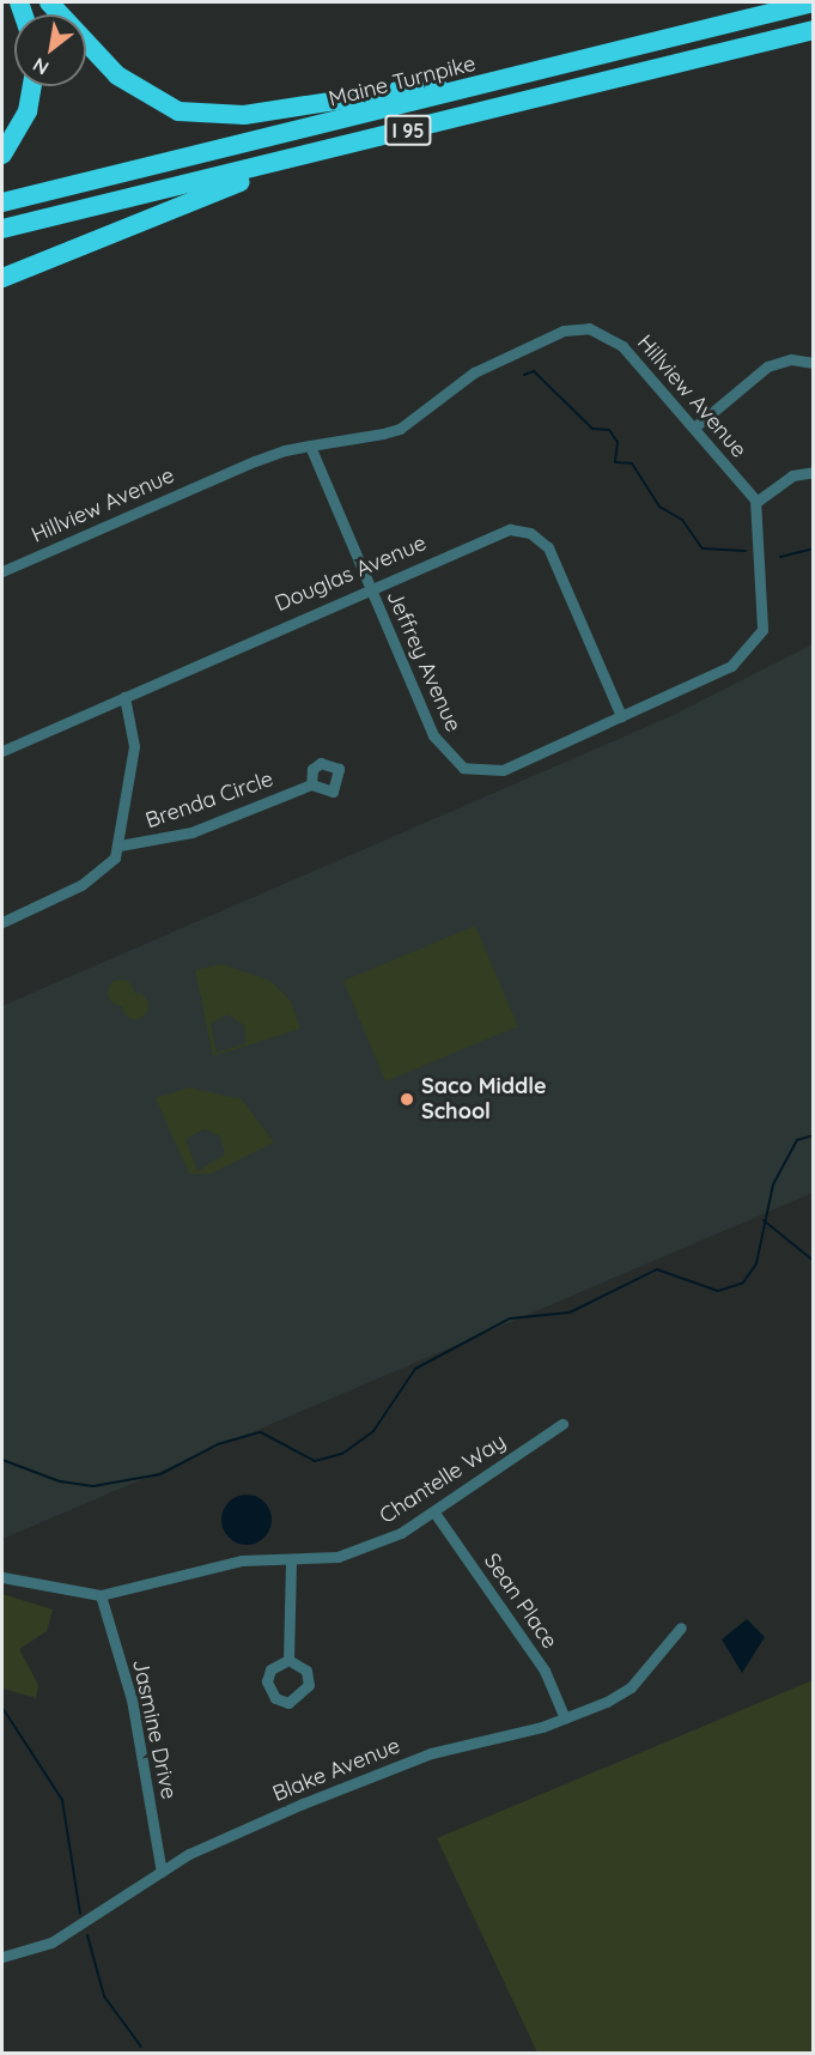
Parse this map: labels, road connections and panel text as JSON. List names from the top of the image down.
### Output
{
  "streets": {
    "highway": ["Maine Turnpike", "I 95"],
    "street": [
      "Hillview Avenue",
      "Douglas Avenue",
      "Jeffrey Avenue",
      "Brenda Circle",
      "Chantelle Way",
      "Sean Place",
      "Jasmine Drive",
      "Blake Avenue"
    ]
  },
  "crossings": [
    ["Hillview Avenue", "Jeffrey Avenue"],
    ["Douglas Avenue", "Jeffrey Avenue"],
    ["Chantelle Way", "Sean Place"],
    ["Chantelle Way", "Jasmine Drive"],
    ["Sean Place", "Blake Avenue"],
    ["Jasmine Drive", "Blake Avenue"]
  ],
  "places": ["Saco Middle School"],
  "north": "bottom left"
}
